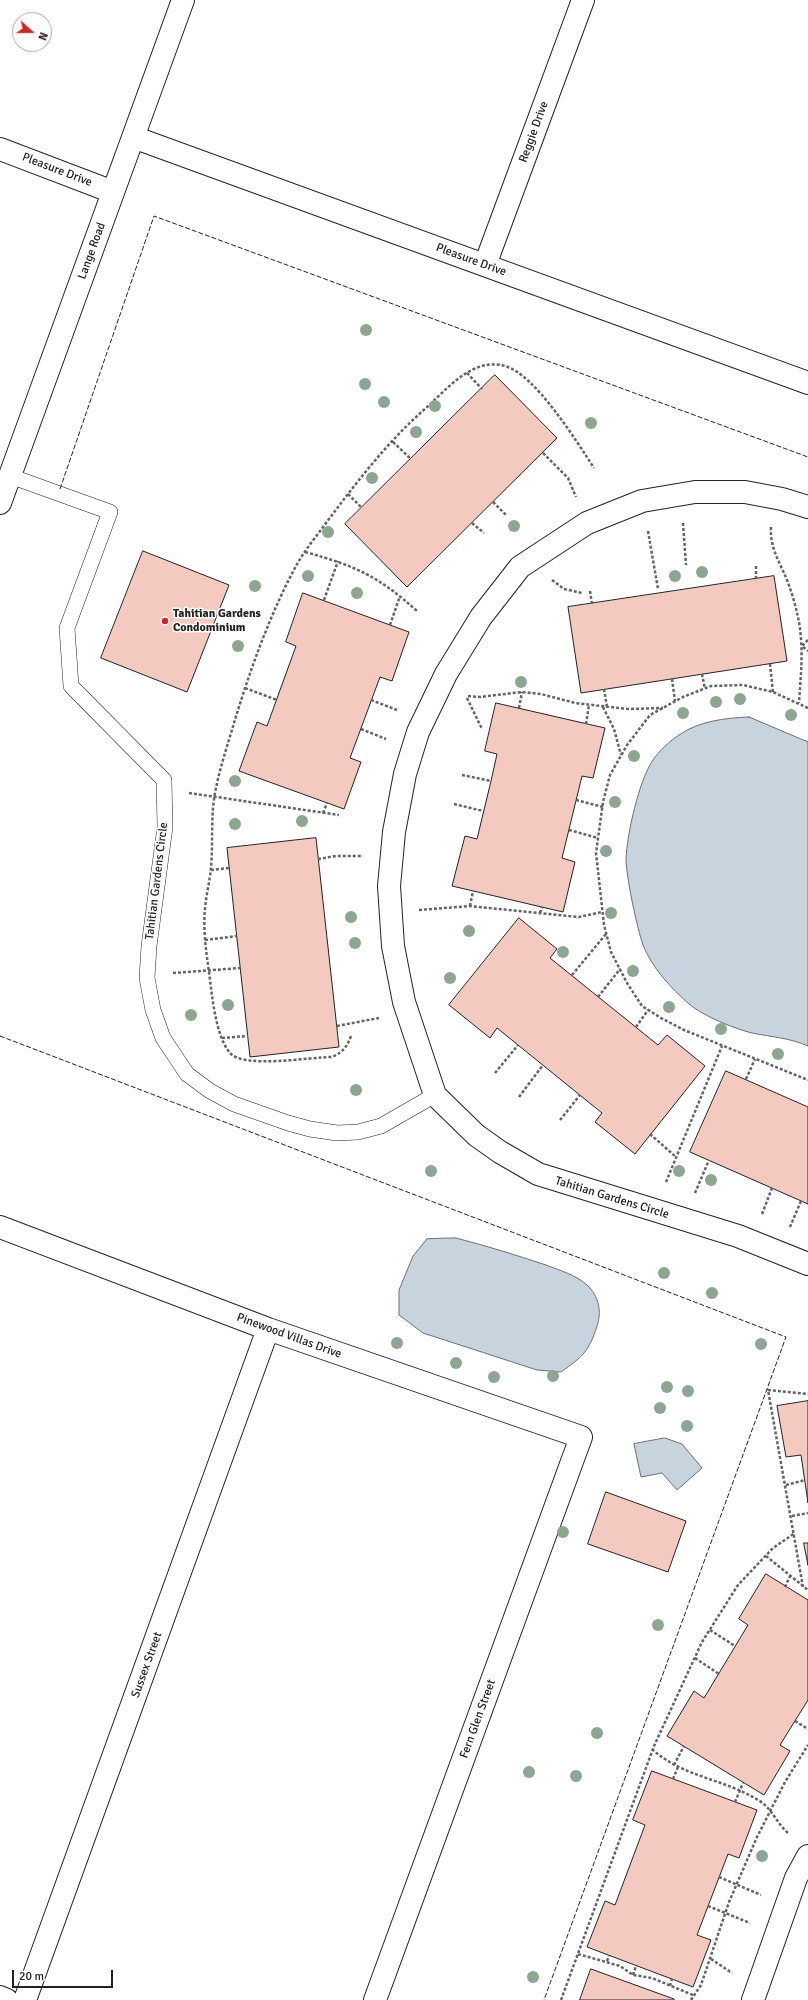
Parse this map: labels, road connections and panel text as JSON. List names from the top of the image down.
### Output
{
  "streets": {
    "street": [
      "Reggie Drive",
      "Pleasure Drive",
      "Lange Road",
      "Tahitian Gardens Circle",
      "Pinewood Villas Drive",
      "Sussex Street",
      "Fern Glen Street"
    ]
  },
  "crossings": [
    ["Reggie Drive", "Pleasure Drive"],
    ["Pleasure Drive", "Lange Road"],
    ["Lange Road", "Tahitian Gardens Circle"],
    ["Pinewood Villas Drive", "Sussex Street"],
    ["Pinewood Villas Drive", "Fern Glen Street"]
  ],
  "places": ["Tahitian Gardens Condominium"],
  "scale_bar": "20 m",
  "north": "right"
}
